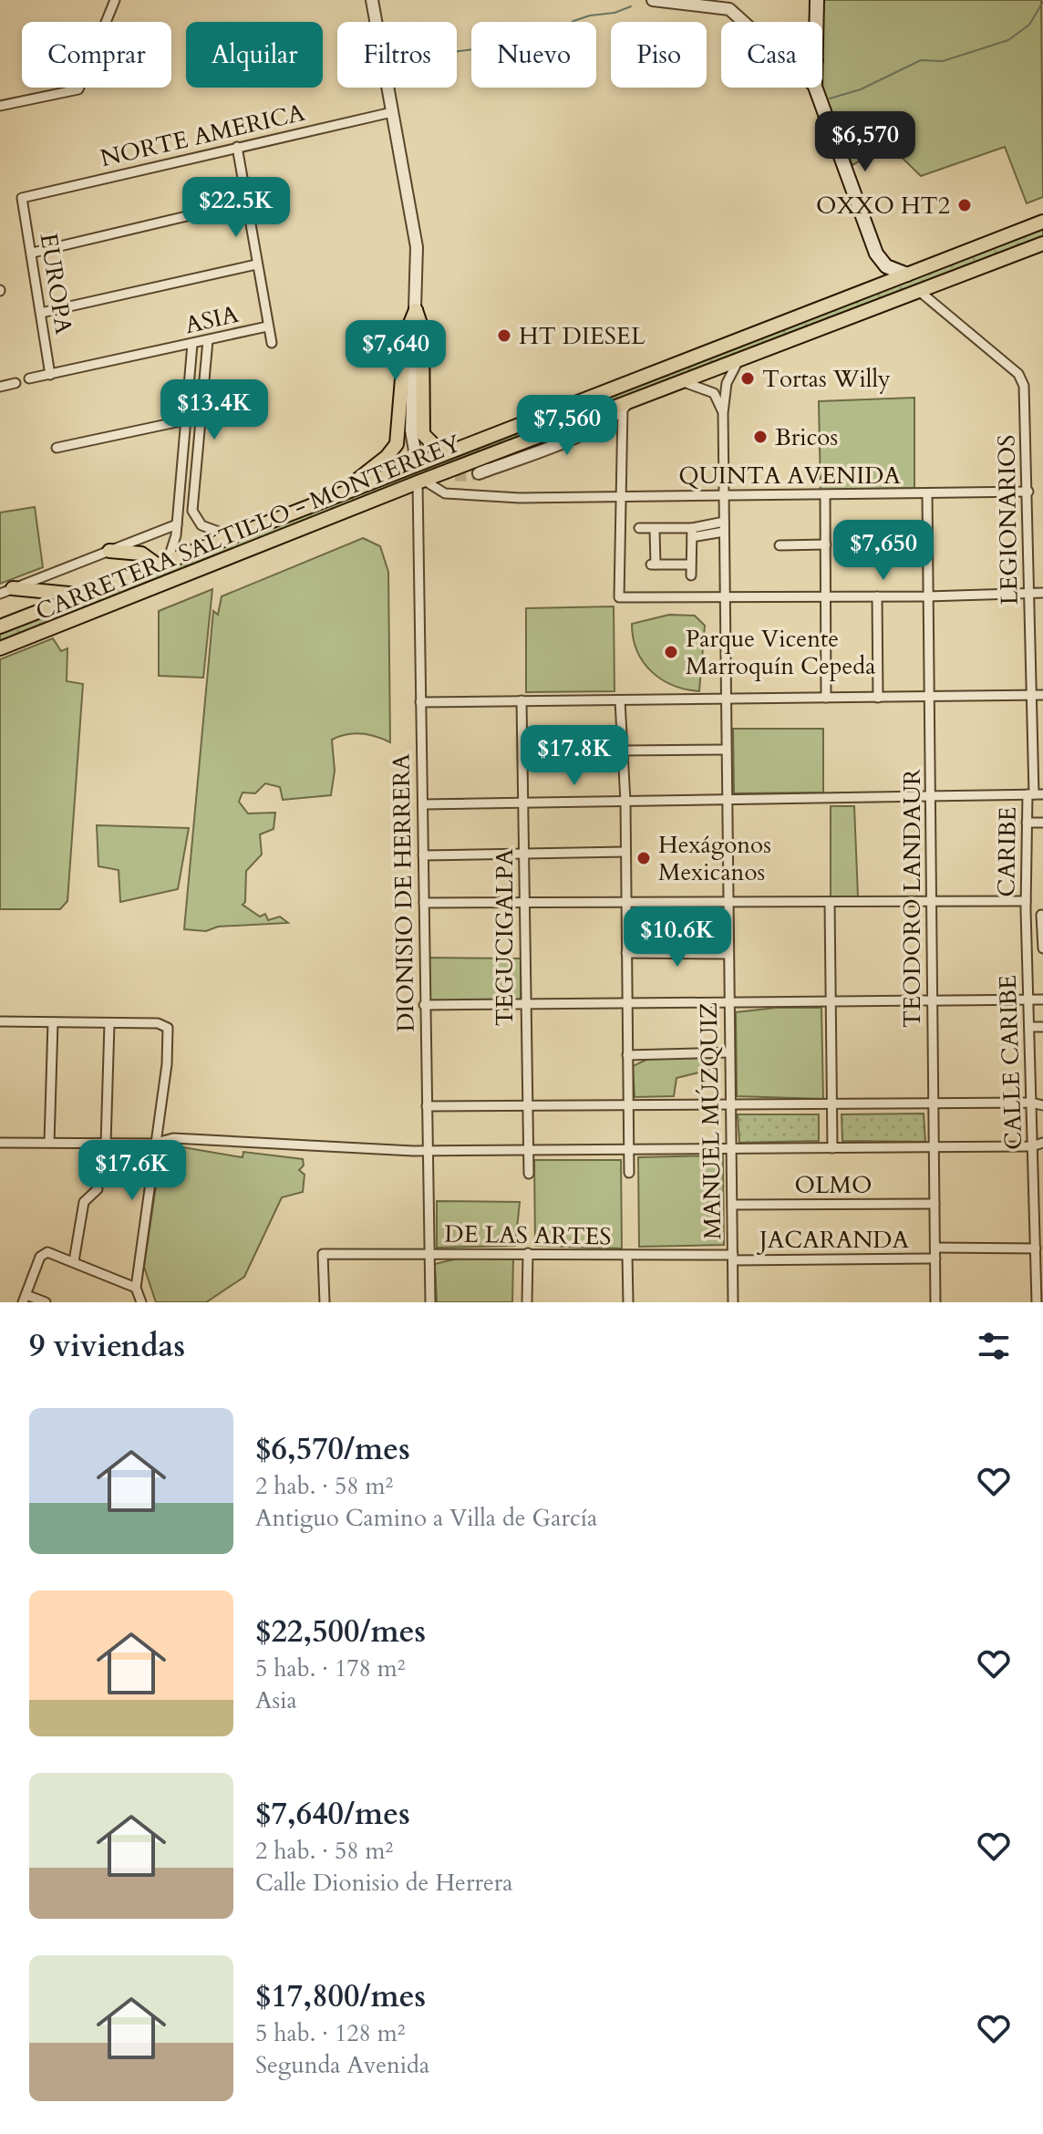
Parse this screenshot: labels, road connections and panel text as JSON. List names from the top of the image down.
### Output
{
  "streets": {
    "main road": ["CARRETERA SALTILLO - MONTERREY"],
    "street": [
      "NORTE AMERICA",
      "EUROPA",
      "ASIA",
      "QUINTA AVENIDA",
      "LEGIONARIOS",
      "CARIBE",
      "DIONISIO DE HERRERA",
      "TEODORO LANDAUR",
      "TEGUCIGALPA",
      "CALLE CARIBE",
      "MANUEL MÚZQUIZ",
      "OLMO",
      "DE LAS ARTES",
      "JACARANDA"
    ]
  },
  "crossings": [
    ["NORTE AMERICA", "EUROPA"],
    ["NORTE AMERICA", "ASIA"],
    ["EUROPA", "ASIA"],
    ["QUINTA AVENIDA", "LEGIONARIOS"],
    ["QUINTA AVENIDA", "CARRETERA SALTILLO - MONTERREY"],
    ["QUINTA AVENIDA", "DIONISIO DE HERRERA"],
    ["QUINTA AVENIDA", "TEODORO LANDAUR"],
    ["QUINTA AVENIDA", "MANUEL MÚZQUIZ"],
    ["LEGIONARIOS", "CARRETERA SALTILLO - MONTERREY"],
    ["LEGIONARIOS", "CARIBE"],
    ["CARRETERA SALTILLO - MONTERREY", "DIONISIO DE HERRERA"],
    ["CARRETERA SALTILLO - MONTERREY", "MANUEL MÚZQUIZ"],
    ["CARIBE", "CALLE CARIBE"],
    ["DIONISIO DE HERRERA", "DE LAS ARTES"],
    ["TEODORO LANDAUR", "OLMO"],
    ["TEODORO LANDAUR", "JACARANDA"],
    ["MANUEL MÚZQUIZ", "OLMO"],
    ["MANUEL MÚZQUIZ", "DE LAS ARTES"],
    ["MANUEL MÚZQUIZ", "JACARANDA"],
    ["DE LAS ARTES", "JACARANDA"]
  ],
  "places": [
    "OXXO HT2",
    "HT DIESEL",
    "Tortas Willy",
    "Bricos",
    "Parque Vicente Marroquín Cepeda",
    "Hexágonos Mexicanos"
  ],
  "page": {
    "chip": [
      "Comprar",
      "Alquilar",
      "Filtros",
      "Nuevo",
      "Piso",
      "Casa"
    ],
    "price": [
      "$6,570",
      "$22.5K",
      "$7,640",
      "$13.4K",
      "$7,560",
      "$7,650",
      "$17.8K",
      "$10.6K",
      "$17.6K"
    ],
    "heading": "9 viviendas",
    "list": [
      {
        "name": "$6,570/mes",
        "note": "2 hab. · 58 m² · Antiguo Camino a Villa de García"
      },
      {
        "name": "$22,500/mes",
        "note": "5 hab. · 178 m² · Asia"
      },
      {
        "name": "$7,640/mes",
        "note": "2 hab. · 58 m² · Calle Dionisio de Herrera"
      },
      {
        "name": "$17,800/mes",
        "note": "5 hab. · 128 m² · Segunda Avenida"
      }
    ]
  }
}
